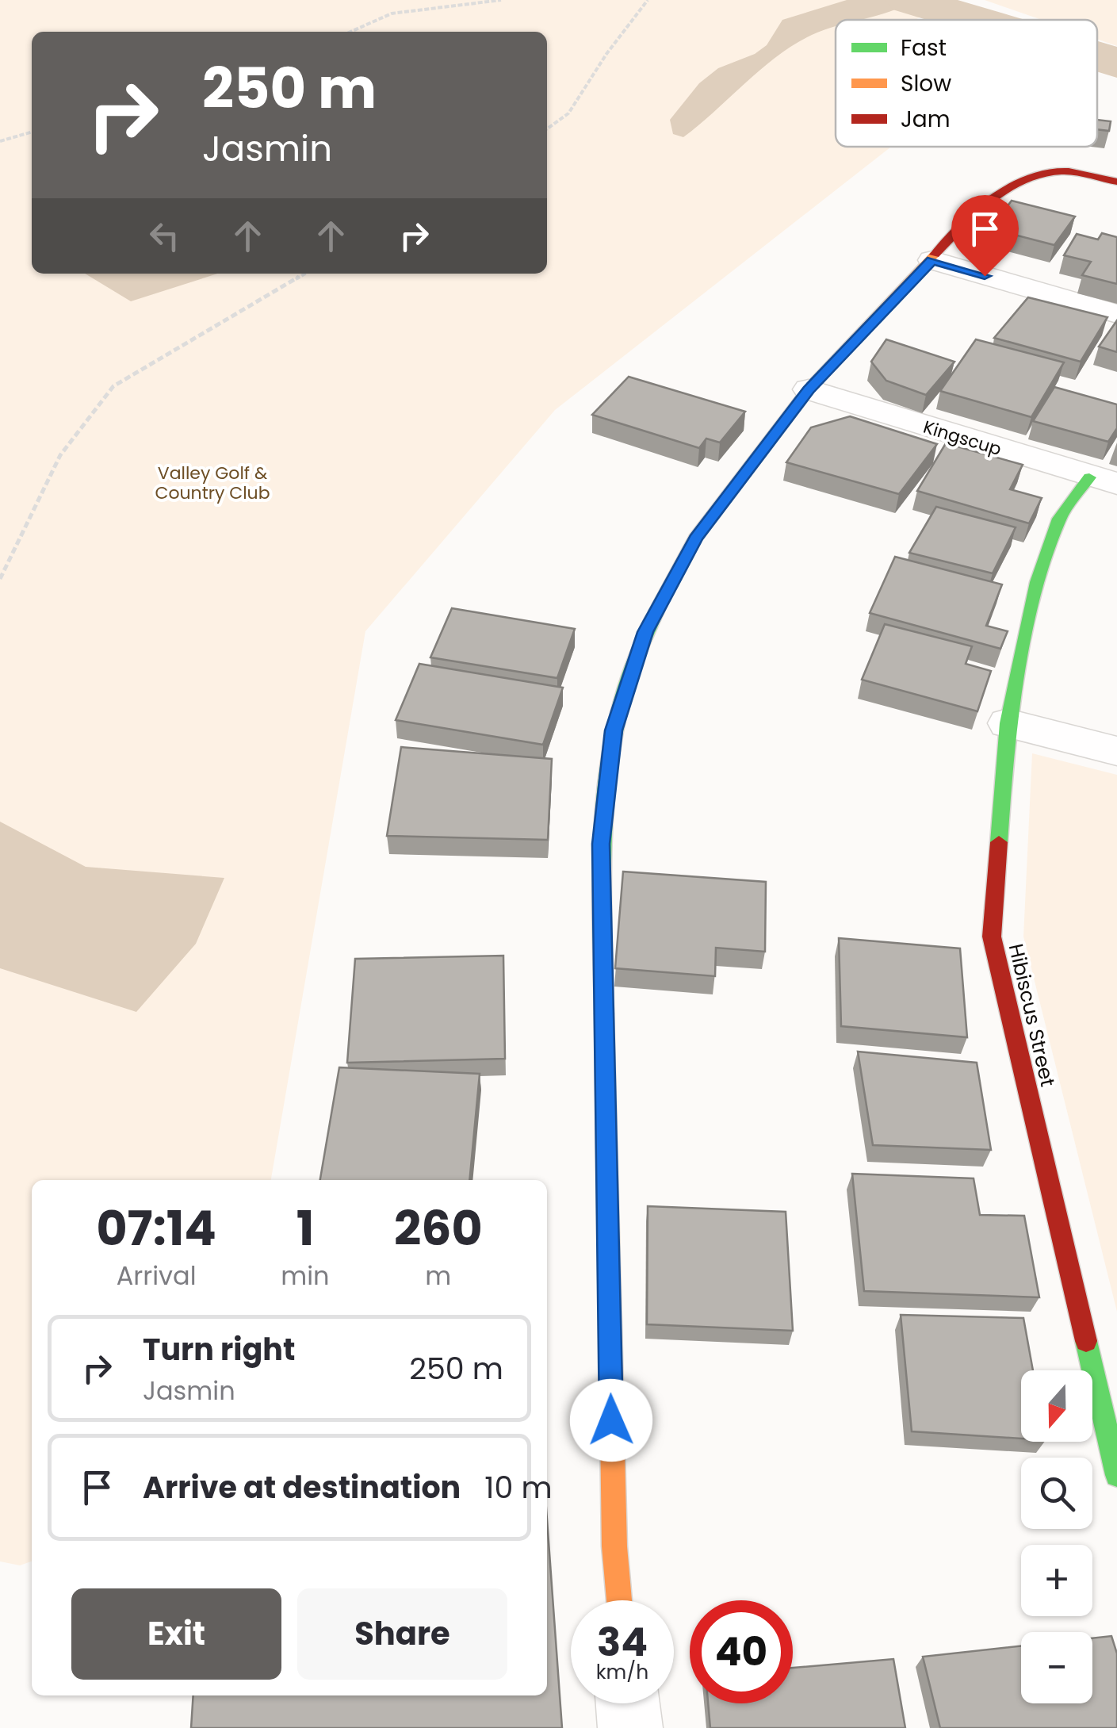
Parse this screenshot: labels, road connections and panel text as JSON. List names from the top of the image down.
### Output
{
  "streets": {
    "street": ["Kingscup", "Hibiscus Street"]
  },
  "crossings": [
    ["Kingscup", "Hibiscus Street"]
  ],
  "parks": ["Valley Golf & Country Club"],
  "legend": ["Fast", "Slow", "Jam"],
  "north": "bottom",
  "page": {
    "turn": ["250 m", "Jasmin"],
    "eta": [
      "07:14",
      "Arrival",
      "1",
      "min",
      "260",
      "m"
    ],
    "list": [
      {
        "name": "Turn right",
        "note": "Jasmin",
        "value": "250 m"
      },
      {
        "name": "Arrive at destination",
        "value": "10 m"
      }
    ],
    "map_buttons": ["+", "−"],
    "buttons": ["Exit", "Share"],
    "speed": "34 km/h",
    "limit": "40"
  }
}
